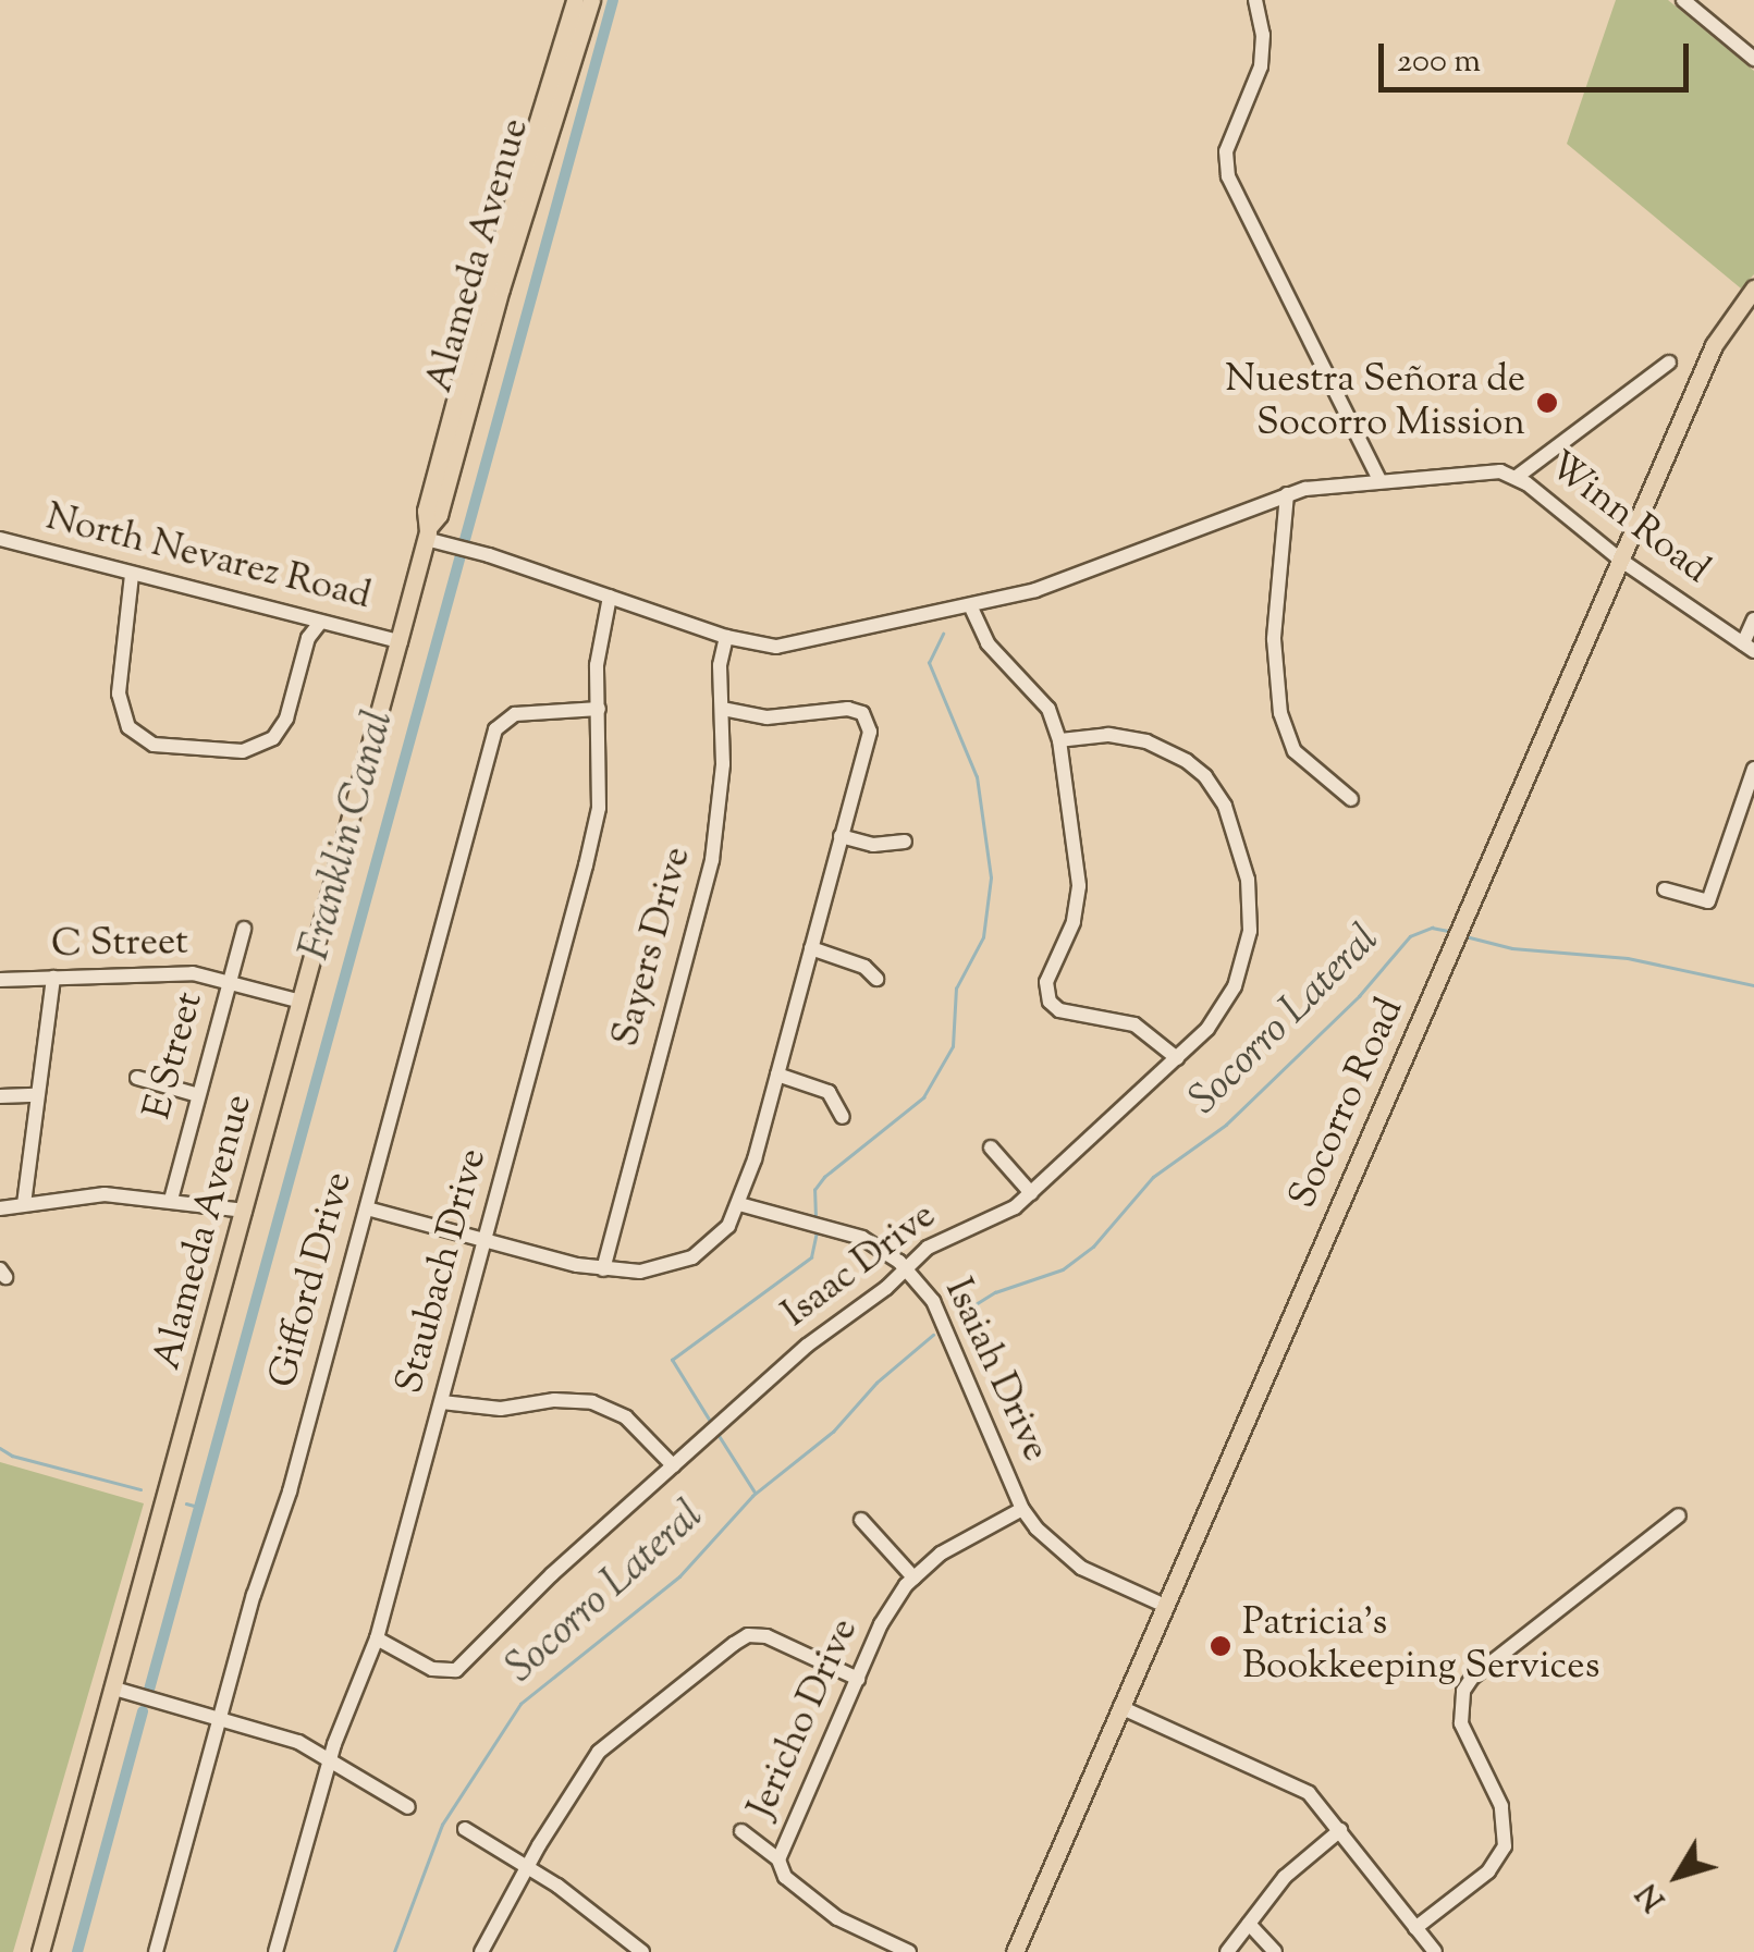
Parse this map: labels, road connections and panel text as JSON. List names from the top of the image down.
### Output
{
  "streets": {
    "main road": ["Alameda Avenue", "Socorro Road"],
    "street": [
      "Winn Road",
      "North Nevarez Road",
      "C Street",
      "Sayers Drive",
      "E Street",
      "Isaac Drive",
      "Staubach Drive",
      "Gifford Drive",
      "Isaiah Drive",
      "Jericho Drive"
    ]
  },
  "crossings": [
    ["Alameda Avenue", "North Nevarez Road"],
    ["Alameda Avenue", "C Street"],
    ["Winn Road", "Socorro Road"],
    ["C Street", "E Street"],
    ["Socorro Road", "Isaiah Drive"],
    ["Isaac Drive", "Staubach Drive"],
    ["Isaac Drive", "Isaiah Drive"],
    ["Staubach Drive", "Gifford Drive"],
    ["Isaiah Drive", "Jericho Drive"]
  ],
  "water": ["Franklin Canal", "Socorro Lateral"],
  "places": ["Nuestra Señora de Socorro Mission", "Patricia's Bookkeeping Services"],
  "scale_bar": "200 m",
  "north": "bottom left"
}
